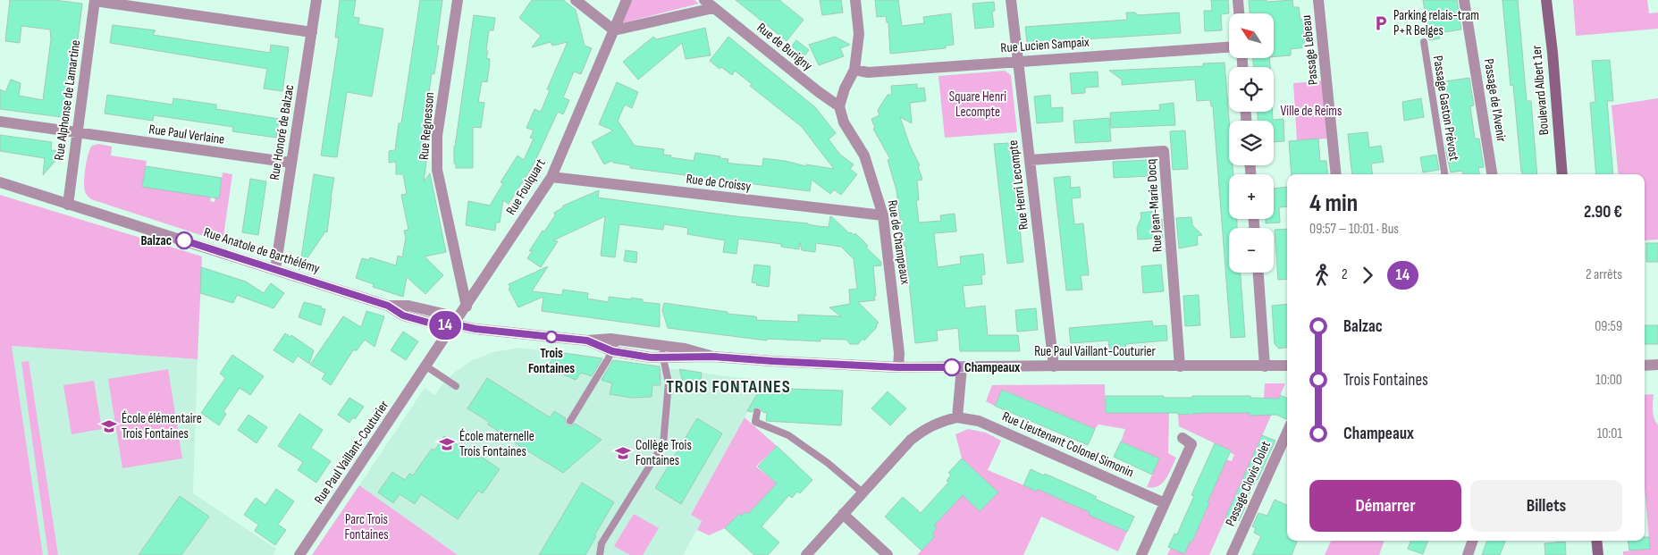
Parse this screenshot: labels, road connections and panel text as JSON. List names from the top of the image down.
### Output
{
  "streets": {
    "main road": ["Boulevard Albert 1er"],
    "street": [
      "Rue Lucien Sampaix",
      "Rue de Burigny",
      "Passage Lebeau",
      "Rue Alphonse de Lamartine",
      "Passage de l'Avenir",
      "Rue Regnesson",
      "Rue Honoré de Balzac",
      "Rue Paul Verlaine",
      "Rue de Croissy",
      "Rue Henri Lecompte",
      "Rue Foulquart",
      "Rue Jean-Marie Docq",
      "Rue de Champeaux",
      "Rue Anatole de Barthélémy",
      "Rue Paul Vaillant-Couturier",
      "Rue Lieutenant Colonel Simonin",
      "Passage Clovis Dolet"
    ],
    "lane": ["Passage Gaston Prévost"]
  },
  "crossings": [
    ["Rue Lucien Sampaix", "Rue Henri Lecompte"],
    ["Rue de Burigny", "Rue de Champeaux"],
    ["Rue Alphonse de Lamartine", "Rue Paul Verlaine"],
    ["Rue Alphonse de Lamartine", "Rue Anatole de Barthélémy"],
    ["Rue Regnesson", "Rue Foulquart"],
    ["Rue Honoré de Balzac", "Rue Paul Verlaine"],
    ["Rue Honoré de Balzac", "Rue Anatole de Barthélémy"],
    ["Rue de Croissy", "Rue Foulquart"],
    ["Rue de Croissy", "Rue de Champeaux"],
    ["Rue Henri Lecompte", "Rue Jean-Marie Docq"],
    ["Rue Henri Lecompte", "Rue Paul Vaillant-Couturier"],
    ["Rue Foulquart", "Rue Anatole de Barthélémy"],
    ["Rue Foulquart", "Rue Paul Vaillant-Couturier"],
    ["Rue Jean-Marie Docq", "Rue Paul Vaillant-Couturier"],
    ["Rue de Champeaux", "Rue Paul Vaillant-Couturier"],
    ["Rue Anatole de Barthélémy", "Rue Paul Vaillant-Couturier"]
  ],
  "districts": ["TROIS FONTAINES"],
  "parks": ["Square Henri Lecompte", "Ville de Reims", "Parc Trois Fontaines"],
  "places": {
    "parking": ["Parking relais-tram P+R Belges"],
    "other": ["Balzac", "Trois Fontaines", "Champeaux"],
    "school or university": ["École élémentaire Trois Fontaines", "École maternelle Trois Fontaines", "Collège Trois Fontaines"]
  },
  "lines": ["bus line 14"],
  "north": "top left",
  "page": {
    "on_map": "14",
    "map_buttons": ["+", "−"],
    "heading": ["4 min", "09:57 – 10:01 · Bus", "2.90 €"],
    "legs": ["2", "14", "2 arrêts"],
    "list": [
      {
        "name": "Balzac",
        "value": "09:59"
      },
      {
        "name": "Trois Fontaines",
        "value": "10:00"
      },
      {
        "name": "Champeaux",
        "value": "10:01"
      }
    ],
    "buttons": ["Démarrer", "Billets"]
  }
}
